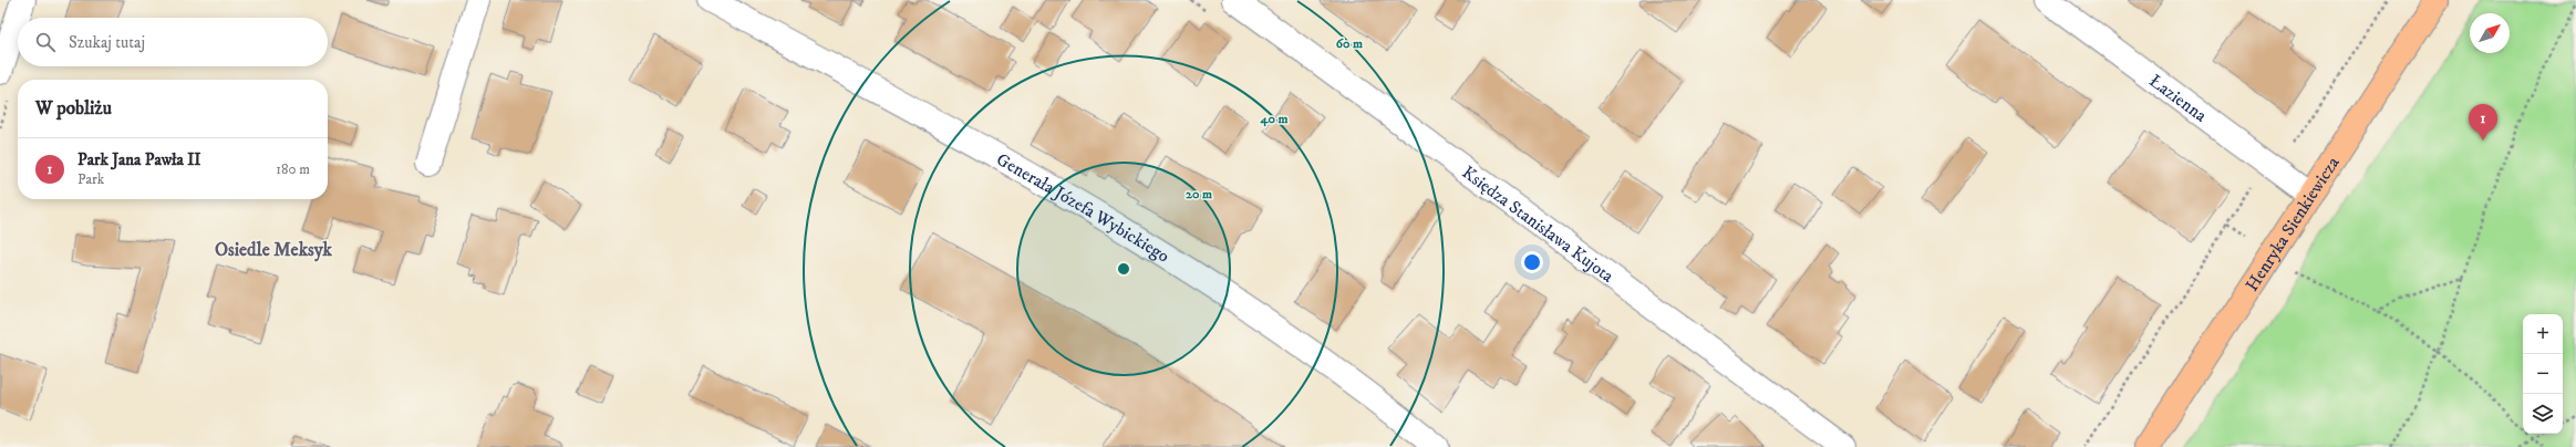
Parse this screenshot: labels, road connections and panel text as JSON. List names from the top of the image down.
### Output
{
  "streets": {
    "main road": ["Henryka Sienkiewicza"],
    "street": ["Łazienna", "Generała Józefa Wybickiego", "Księdza Stanisława Kujota"]
  },
  "crossings": [
    ["Łazienna", "Henryka Sienkiewicza"]
  ],
  "districts": ["Osiedle Meksyk"],
  "north": "top right",
  "page": {
    "search": "Szukaj tutaj",
    "heading": "W pobliżu",
    "pins": "1",
    "list": [
      {
        "mark": "1",
        "name": "Park Jana Pawła II",
        "note": "Park",
        "value": "180 m"
      }
    ],
    "map_buttons": ["+", "−"]
  },
  "rings": ["60 m", "40 m", "20 m"]
}
